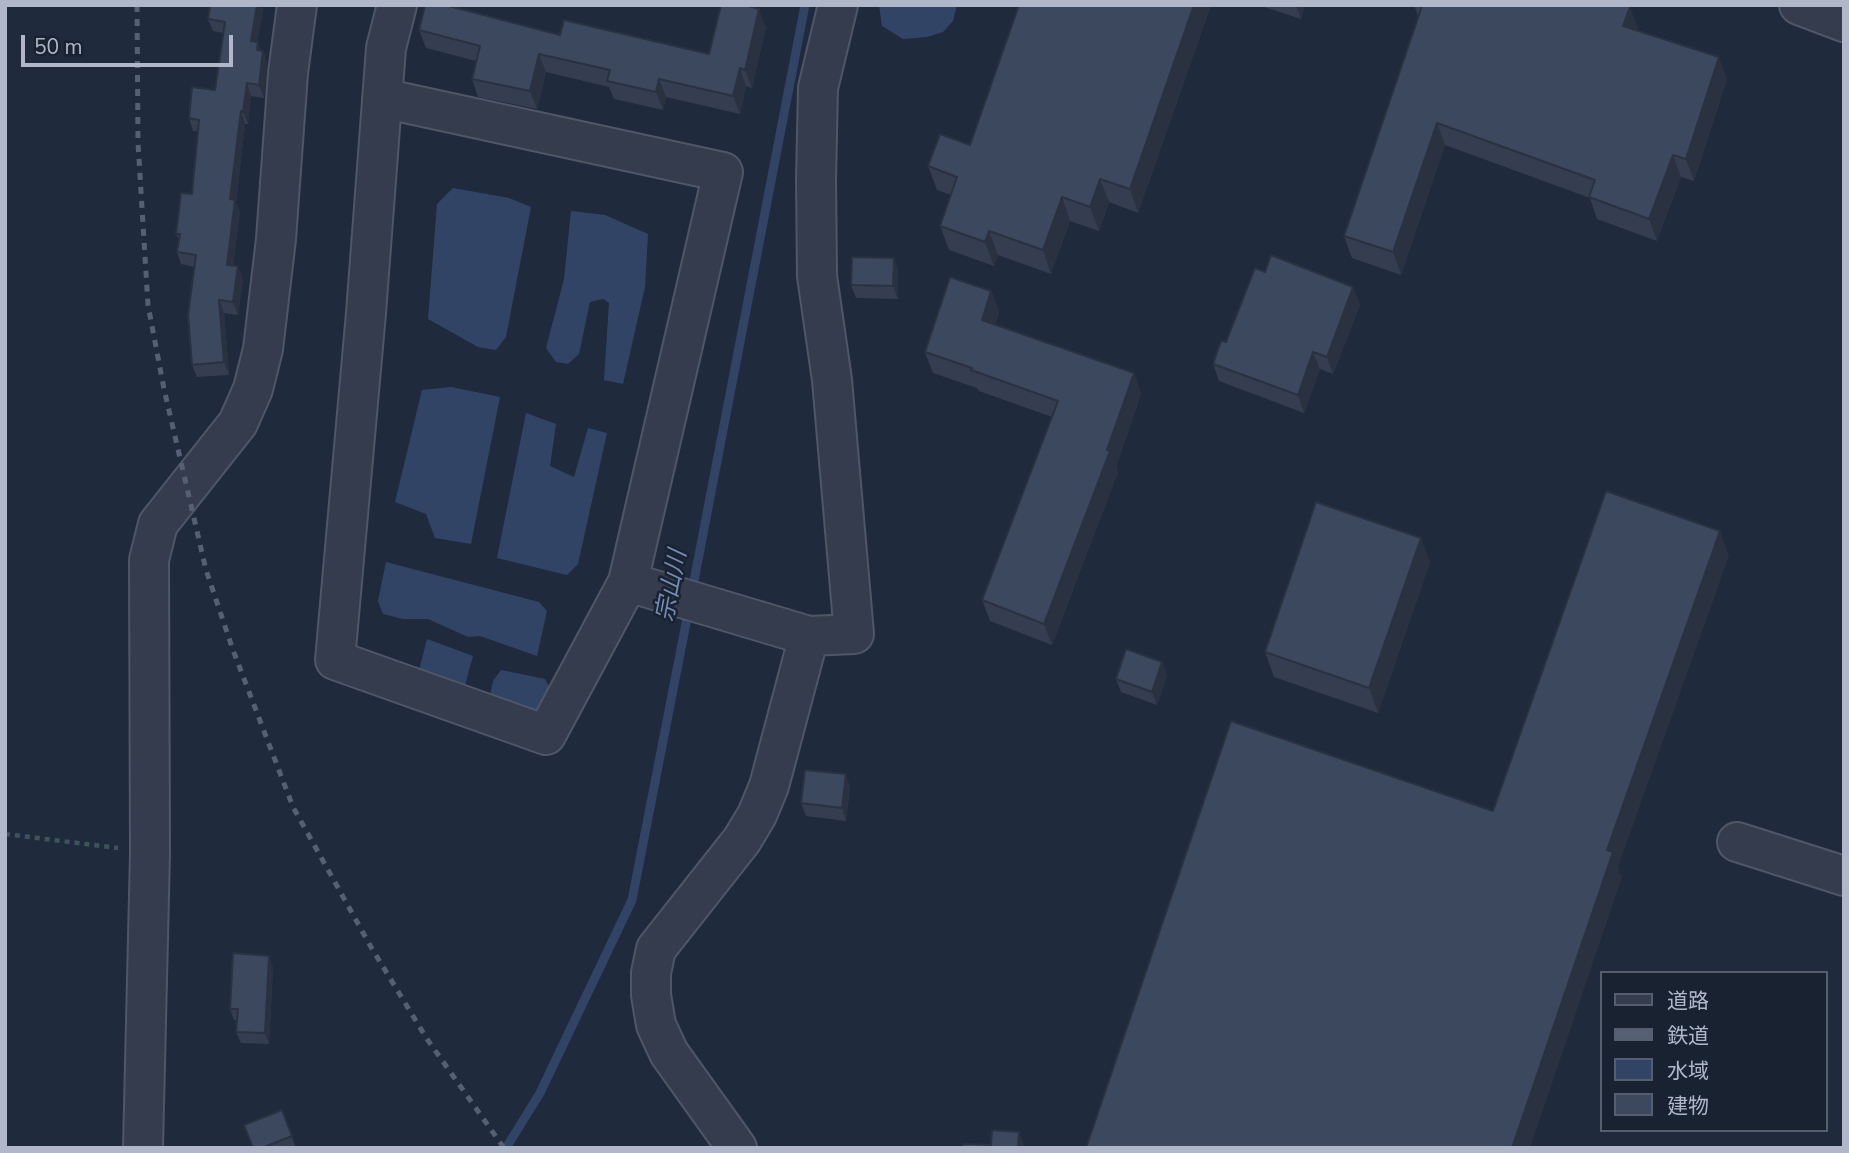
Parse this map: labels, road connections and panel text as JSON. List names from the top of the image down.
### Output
{
  "water": ["宗山川"],
  "legend": [
    "道路",
    "鉄道",
    "水域",
    "建物"
  ],
  "scale_bar": "50 m"
}
